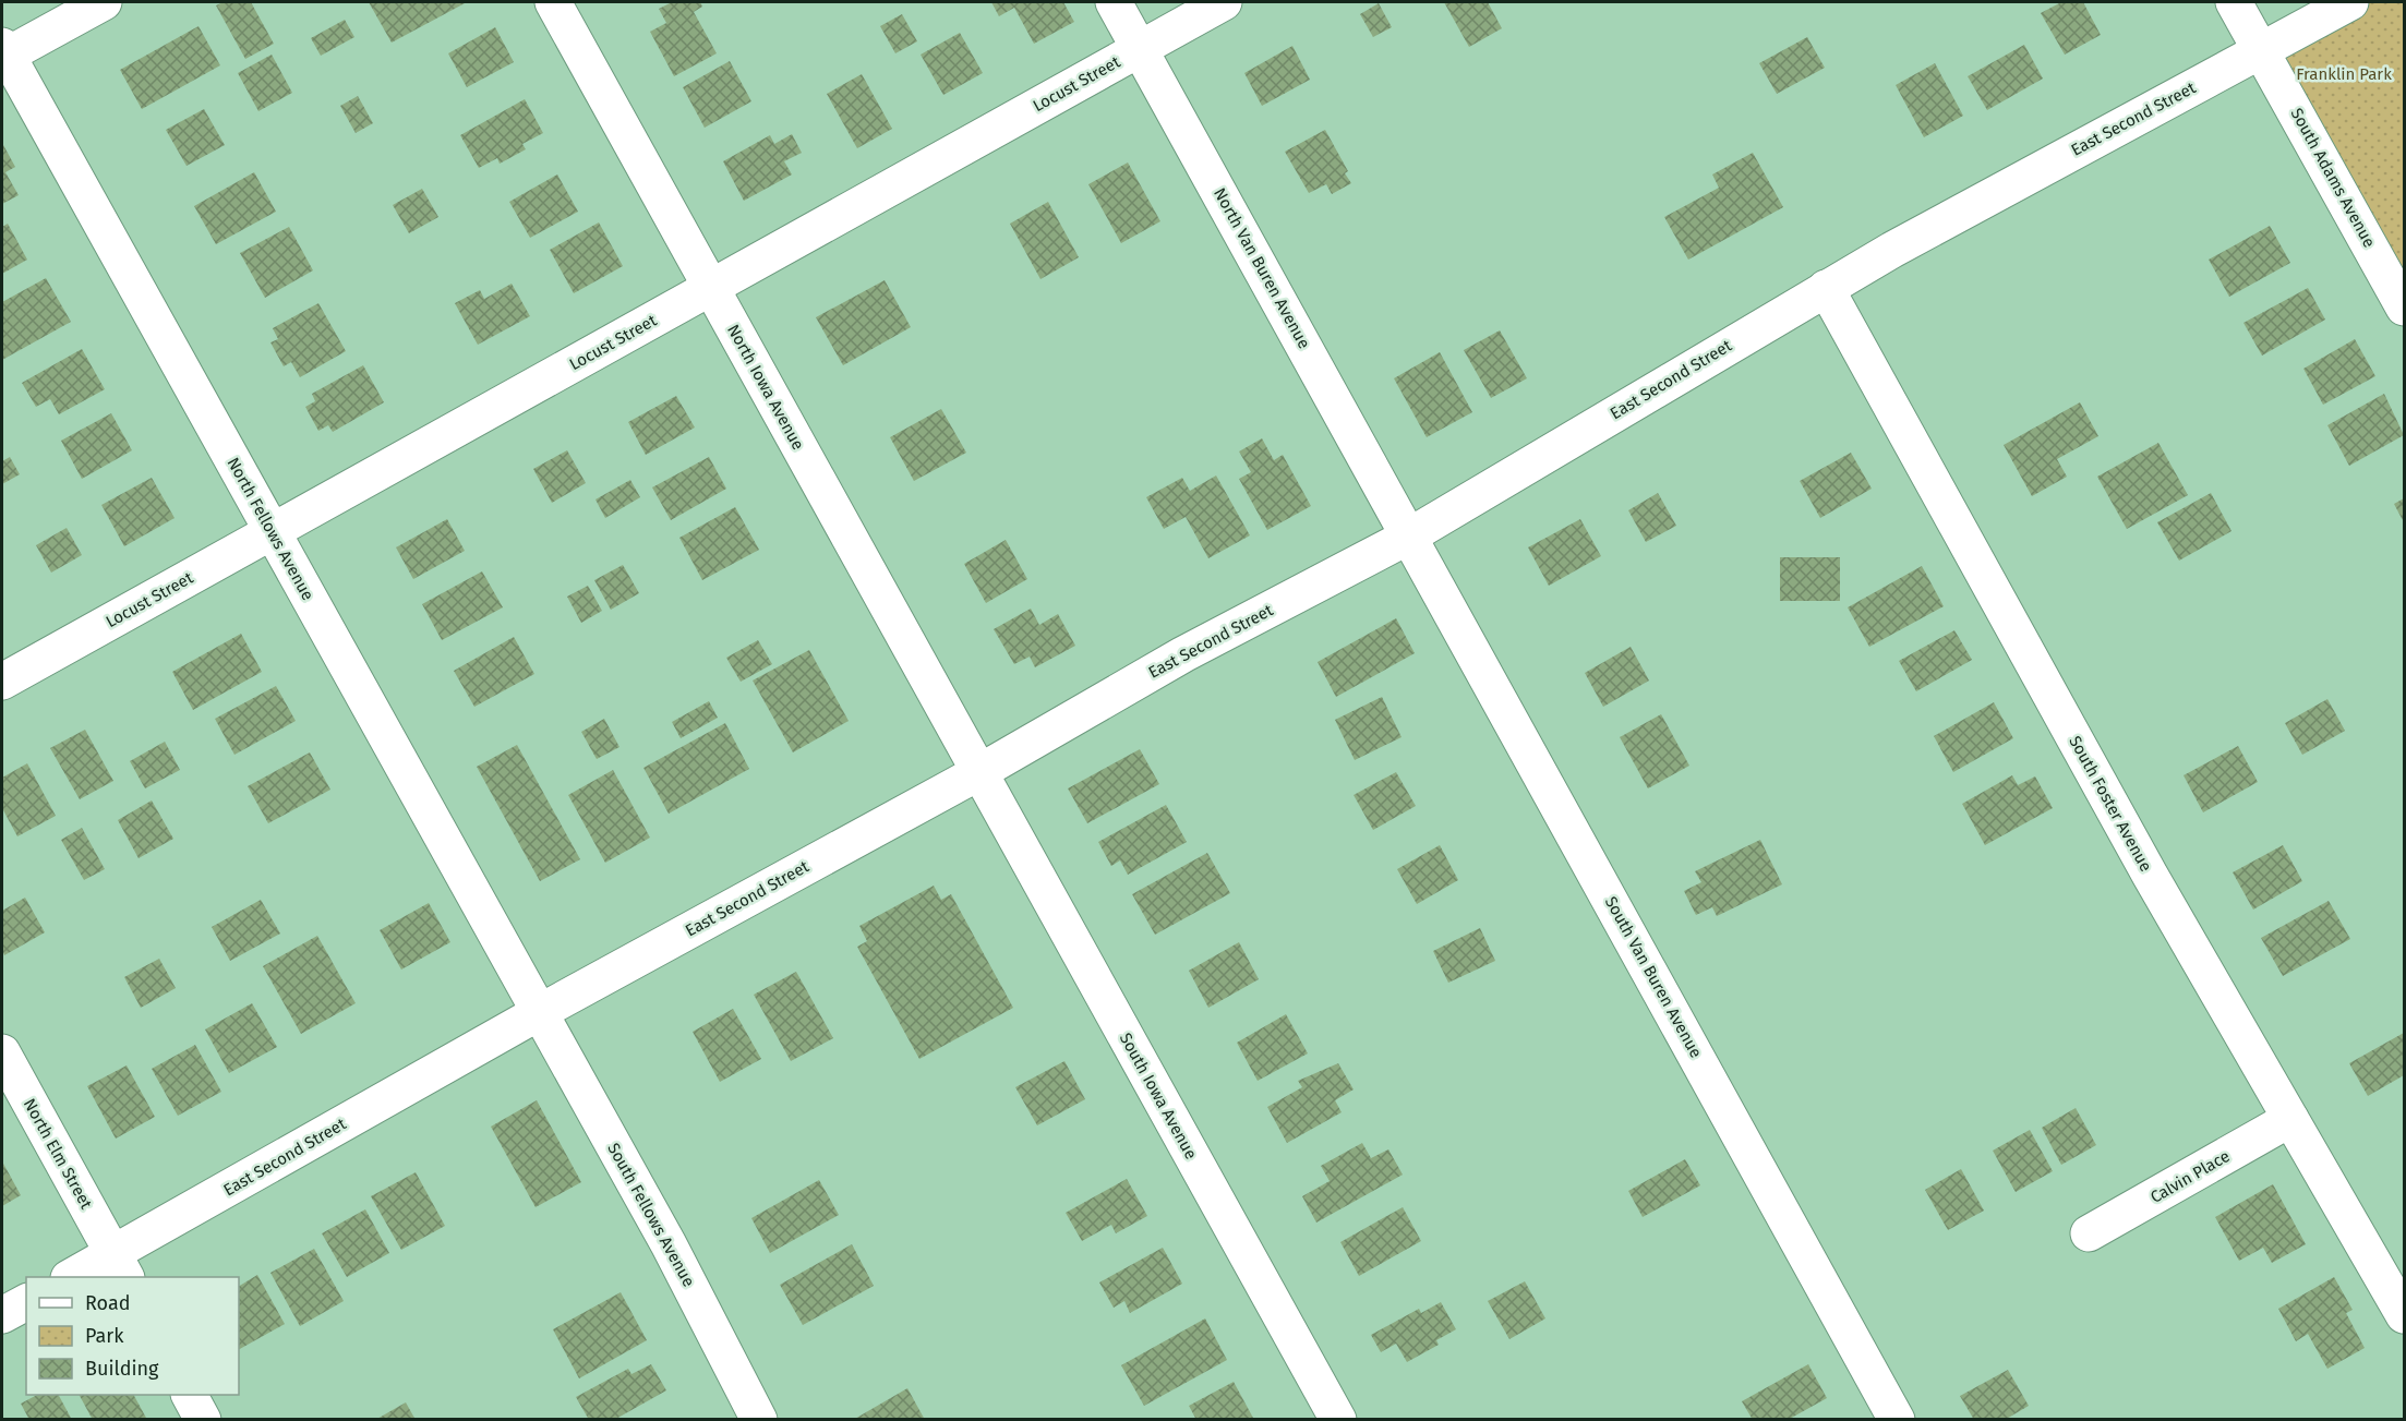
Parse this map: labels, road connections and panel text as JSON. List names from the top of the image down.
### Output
{
  "streets": {
    "street": [
      "Locust Street",
      "East Second Street",
      "South Adams Avenue",
      "North Van Buren Avenue",
      "North Iowa Avenue",
      "North Fellows Avenue",
      "South Foster Avenue",
      "South Van Buren Avenue",
      "South Iowa Avenue",
      "North Elm Street",
      "Calvin Place",
      "South Fellows Avenue"
    ]
  },
  "crossings": [
    ["Locust Street", "North Van Buren Avenue"],
    ["Locust Street", "North Iowa Avenue"],
    ["Locust Street", "North Fellows Avenue"],
    ["East Second Street", "South Adams Avenue"],
    ["East Second Street", "North Van Buren Avenue"],
    ["East Second Street", "North Iowa Avenue"],
    ["East Second Street", "North Fellows Avenue"],
    ["East Second Street", "South Foster Avenue"],
    ["East Second Street", "South Van Buren Avenue"],
    ["East Second Street", "South Iowa Avenue"],
    ["East Second Street", "North Elm Street"],
    ["East Second Street", "South Fellows Avenue"],
    ["North Van Buren Avenue", "South Van Buren Avenue"],
    ["North Iowa Avenue", "South Iowa Avenue"],
    ["North Fellows Avenue", "South Fellows Avenue"],
    ["South Foster Avenue", "Calvin Place"]
  ],
  "parks": ["Franklin Park"],
  "legend": ["Road", "Park", "Building"]
}
